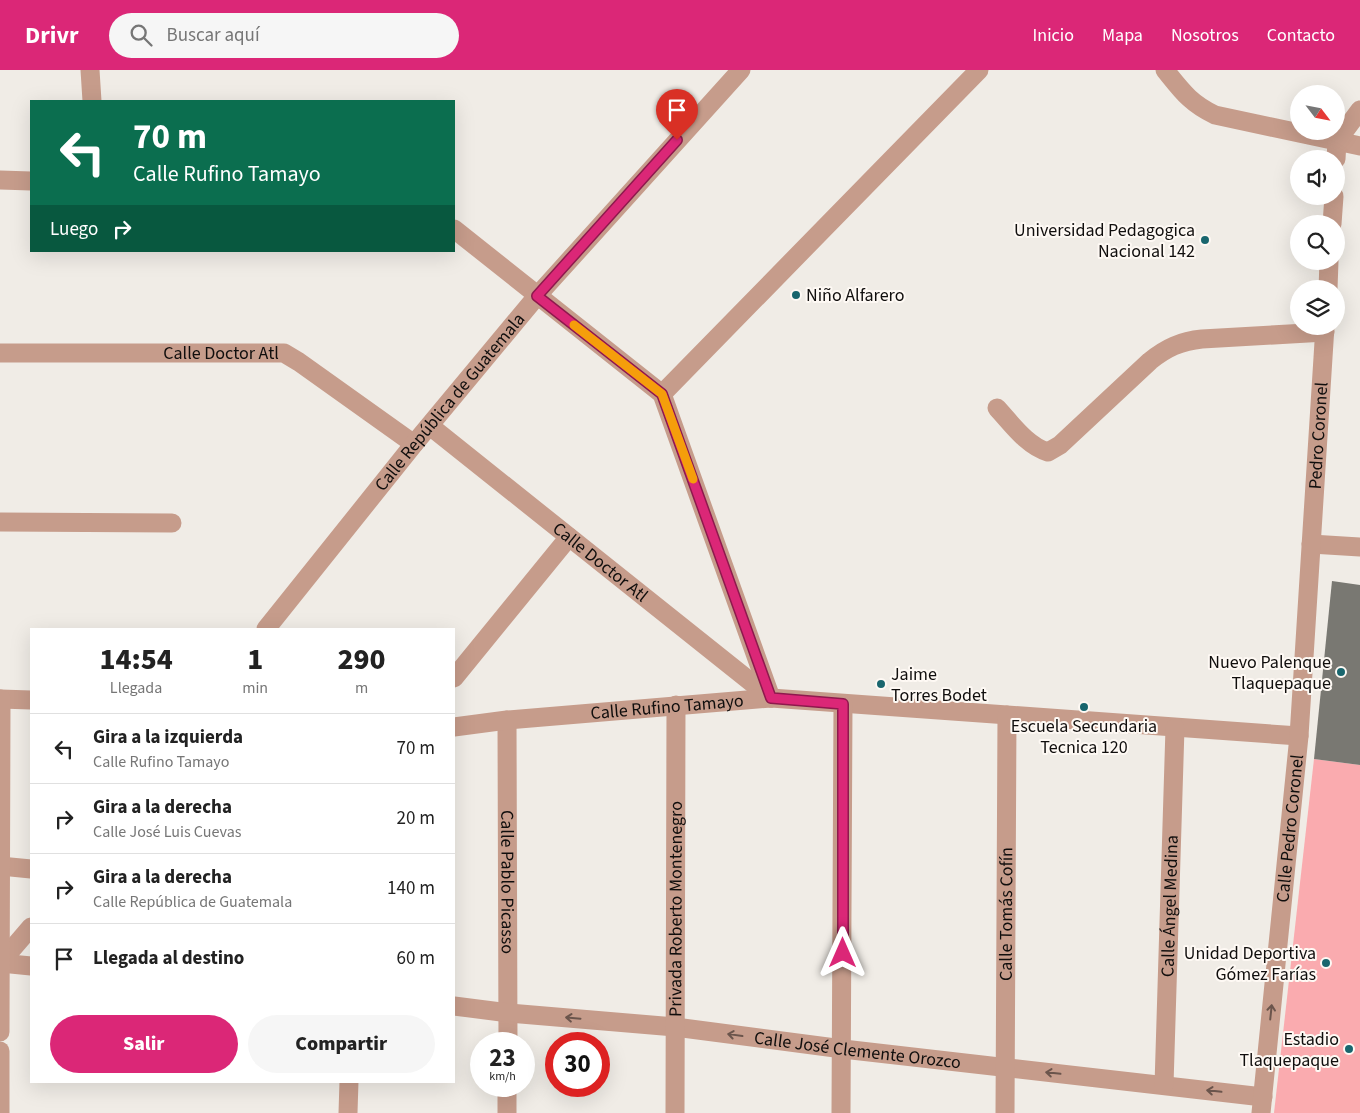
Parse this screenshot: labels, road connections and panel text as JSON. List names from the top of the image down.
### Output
{
  "streets": {
    "street": [
      "Calle Doctor Atl",
      "Calle República de Guatemala",
      "Pedro Coronel",
      "Calle Rufino Tamayo",
      "Calle Pedro Coronel",
      "Calle Pablo Picasso",
      "Calle Ángel Medina",
      "Privada Roberto Montenegro",
      "Calle Tomás Cofín",
      "Calle José Clemente Orozco"
    ]
  },
  "crossings": [
    ["Calle Doctor Atl", "Calle República de Guatemala"],
    ["Calle Doctor Atl", "Calle Rufino Tamayo"],
    ["Pedro Coronel", "Calle Pedro Coronel"],
    ["Calle Rufino Tamayo", "Calle Pedro Coronel"],
    ["Calle Rufino Tamayo", "Calle Pablo Picasso"],
    ["Calle Rufino Tamayo", "Calle Ángel Medina"],
    ["Calle Rufino Tamayo", "Privada Roberto Montenegro"],
    ["Calle Rufino Tamayo", "Calle Tomás Cofín"],
    ["Calle Pedro Coronel", "Calle José Clemente Orozco"],
    ["Calle Pablo Picasso", "Calle José Clemente Orozco"],
    ["Calle Ángel Medina", "Calle José Clemente Orozco"],
    ["Privada Roberto Montenegro", "Calle José Clemente Orozco"],
    ["Calle Tomás Cofín", "Calle José Clemente Orozco"]
  ],
  "one_way": ["Calle Pedro Coronel", "Calle José Clemente Orozco"],
  "places": [
    "Universidad Pedagogica Nacional 142",
    "Niño Alfarero",
    "Nuevo Palenque Tlaquepaque",
    "Jaime Torres Bodet",
    "Escuela Secundaria Tecnica 120",
    "Unidad Deportiva Gómez Farías",
    "Estadio Tlaquepaque"
  ],
  "north": "bottom right",
  "page": {
    "header": "Drivr",
    "search": "Buscar aquí",
    "nav": [
      "Inicio",
      "Mapa",
      "Nosotros",
      "Contacto"
    ],
    "turn": ["70 m", "Calle Rufino Tamayo"],
    "then": "Luego",
    "eta": [
      "14:54",
      "Llegada",
      "1",
      "min",
      "290",
      "m"
    ],
    "list": [
      {
        "name": "Gira a la izquierda",
        "note": "Calle Rufino Tamayo",
        "value": "70 m"
      },
      {
        "name": "Gira a la derecha",
        "note": "Calle José Luis Cuevas",
        "value": "20 m"
      },
      {
        "name": "Gira a la derecha",
        "note": "Calle República de Guatemala",
        "value": "140 m"
      },
      {
        "name": "Llegada al destino",
        "value": "60 m"
      }
    ],
    "buttons": ["Salir", "Compartir"],
    "speed": "23 km/h",
    "limit": "30"
  }
}
